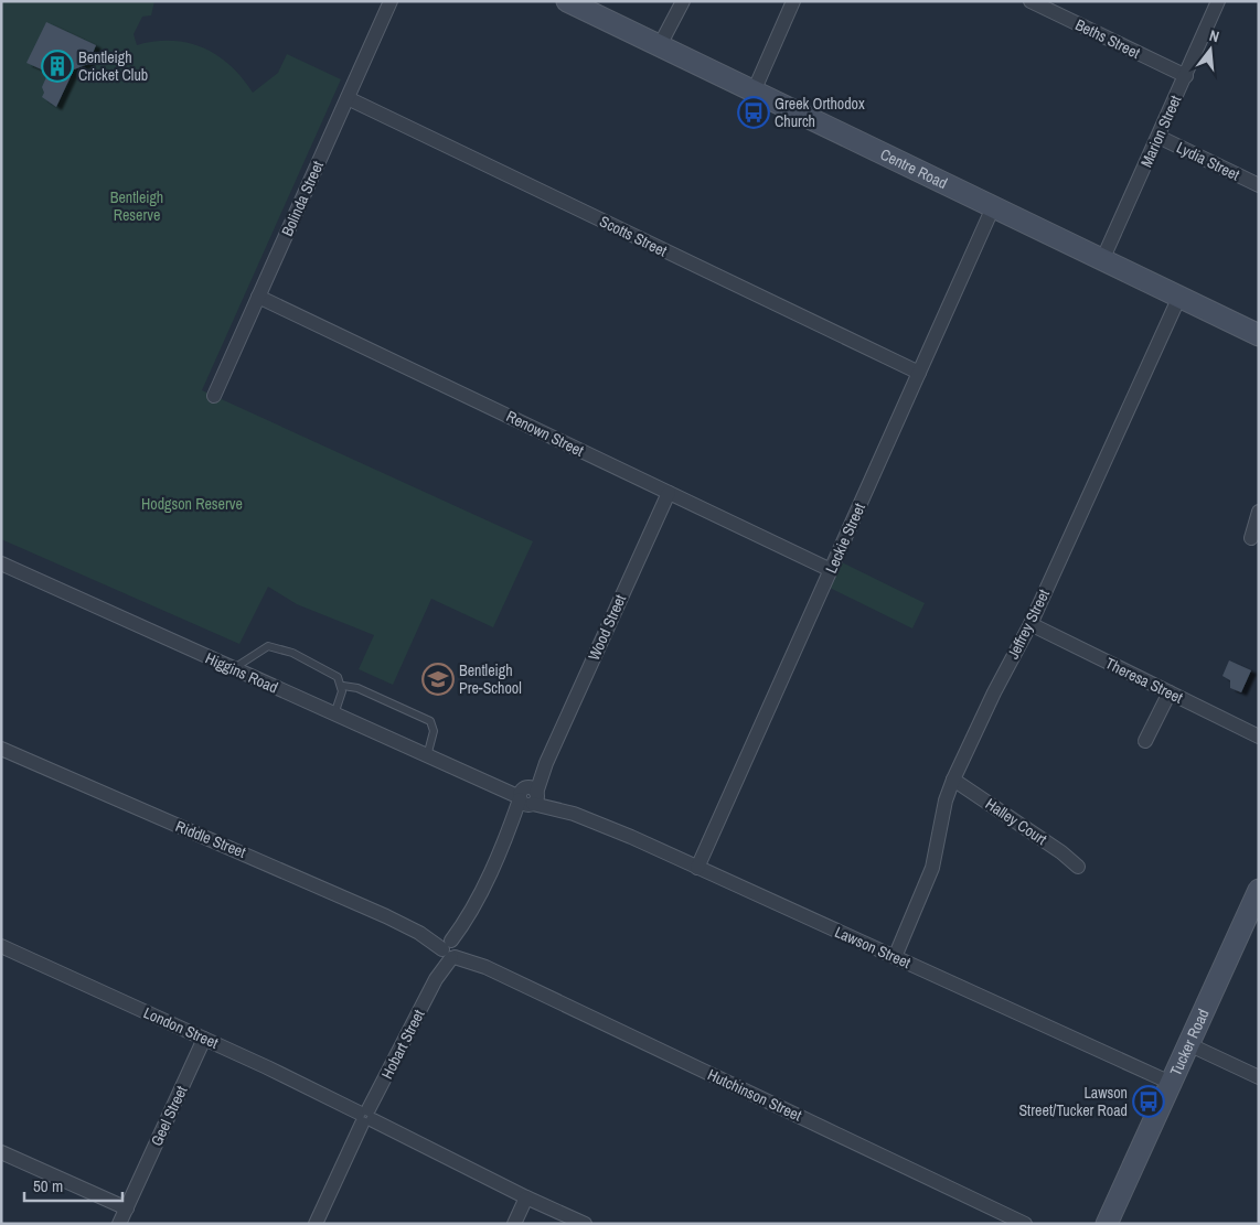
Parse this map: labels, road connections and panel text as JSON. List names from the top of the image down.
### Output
{
  "streets": {
    "main road": ["Centre Road", "Tucker Road"],
    "street": [
      "Beths Street",
      "Marion Street",
      "Lydia Street",
      "Bolinda Street",
      "Scotts Street",
      "Renown Street",
      "Leckie Street",
      "Jeffrey Street",
      "Wood Street",
      "Higgins Road",
      "Theresa Street",
      "Halley Court",
      "Riddle Street",
      "Lawson Street",
      "London Street",
      "Hobart Street",
      "Hutchinson Street",
      "Geel Street"
    ]
  },
  "crossings": [
    ["Beths Street", "Marion Street"],
    ["Marion Street", "Lydia Street"],
    ["Marion Street", "Centre Road"],
    ["Centre Road", "Leckie Street"],
    ["Centre Road", "Jeffrey Street"],
    ["Bolinda Street", "Scotts Street"],
    ["Bolinda Street", "Renown Street"],
    ["Scotts Street", "Leckie Street"],
    ["Renown Street", "Leckie Street"],
    ["Renown Street", "Wood Street"],
    ["Leckie Street", "Lawson Street"],
    ["Jeffrey Street", "Theresa Street"],
    ["Jeffrey Street", "Halley Court"],
    ["Jeffrey Street", "Lawson Street"],
    ["Wood Street", "Higgins Road"],
    ["Wood Street", "Lawson Street"],
    ["Wood Street", "Hobart Street"],
    ["Higgins Road", "Lawson Street"],
    ["Higgins Road", "Hobart Street"],
    ["Riddle Street", "Hobart Street"],
    ["Riddle Street", "Hutchinson Street"],
    ["Lawson Street", "Tucker Road"],
    ["Lawson Street", "Hobart Street"],
    ["London Street", "Hobart Street"],
    ["London Street", "Geel Street"],
    ["Hobart Street", "Hutchinson Street"]
  ],
  "parks": ["Bentleigh Reserve", "Hodgson Reserve"],
  "places": {
    "building": ["Bentleigh Cricket Club"],
    "bus stop": ["Greek Orthodox Church", "Lawson Street/Tucker Road"],
    "school or university": ["Bentleigh Pre-School"]
  },
  "scale_bar": "50 m",
  "north": "top"
}
